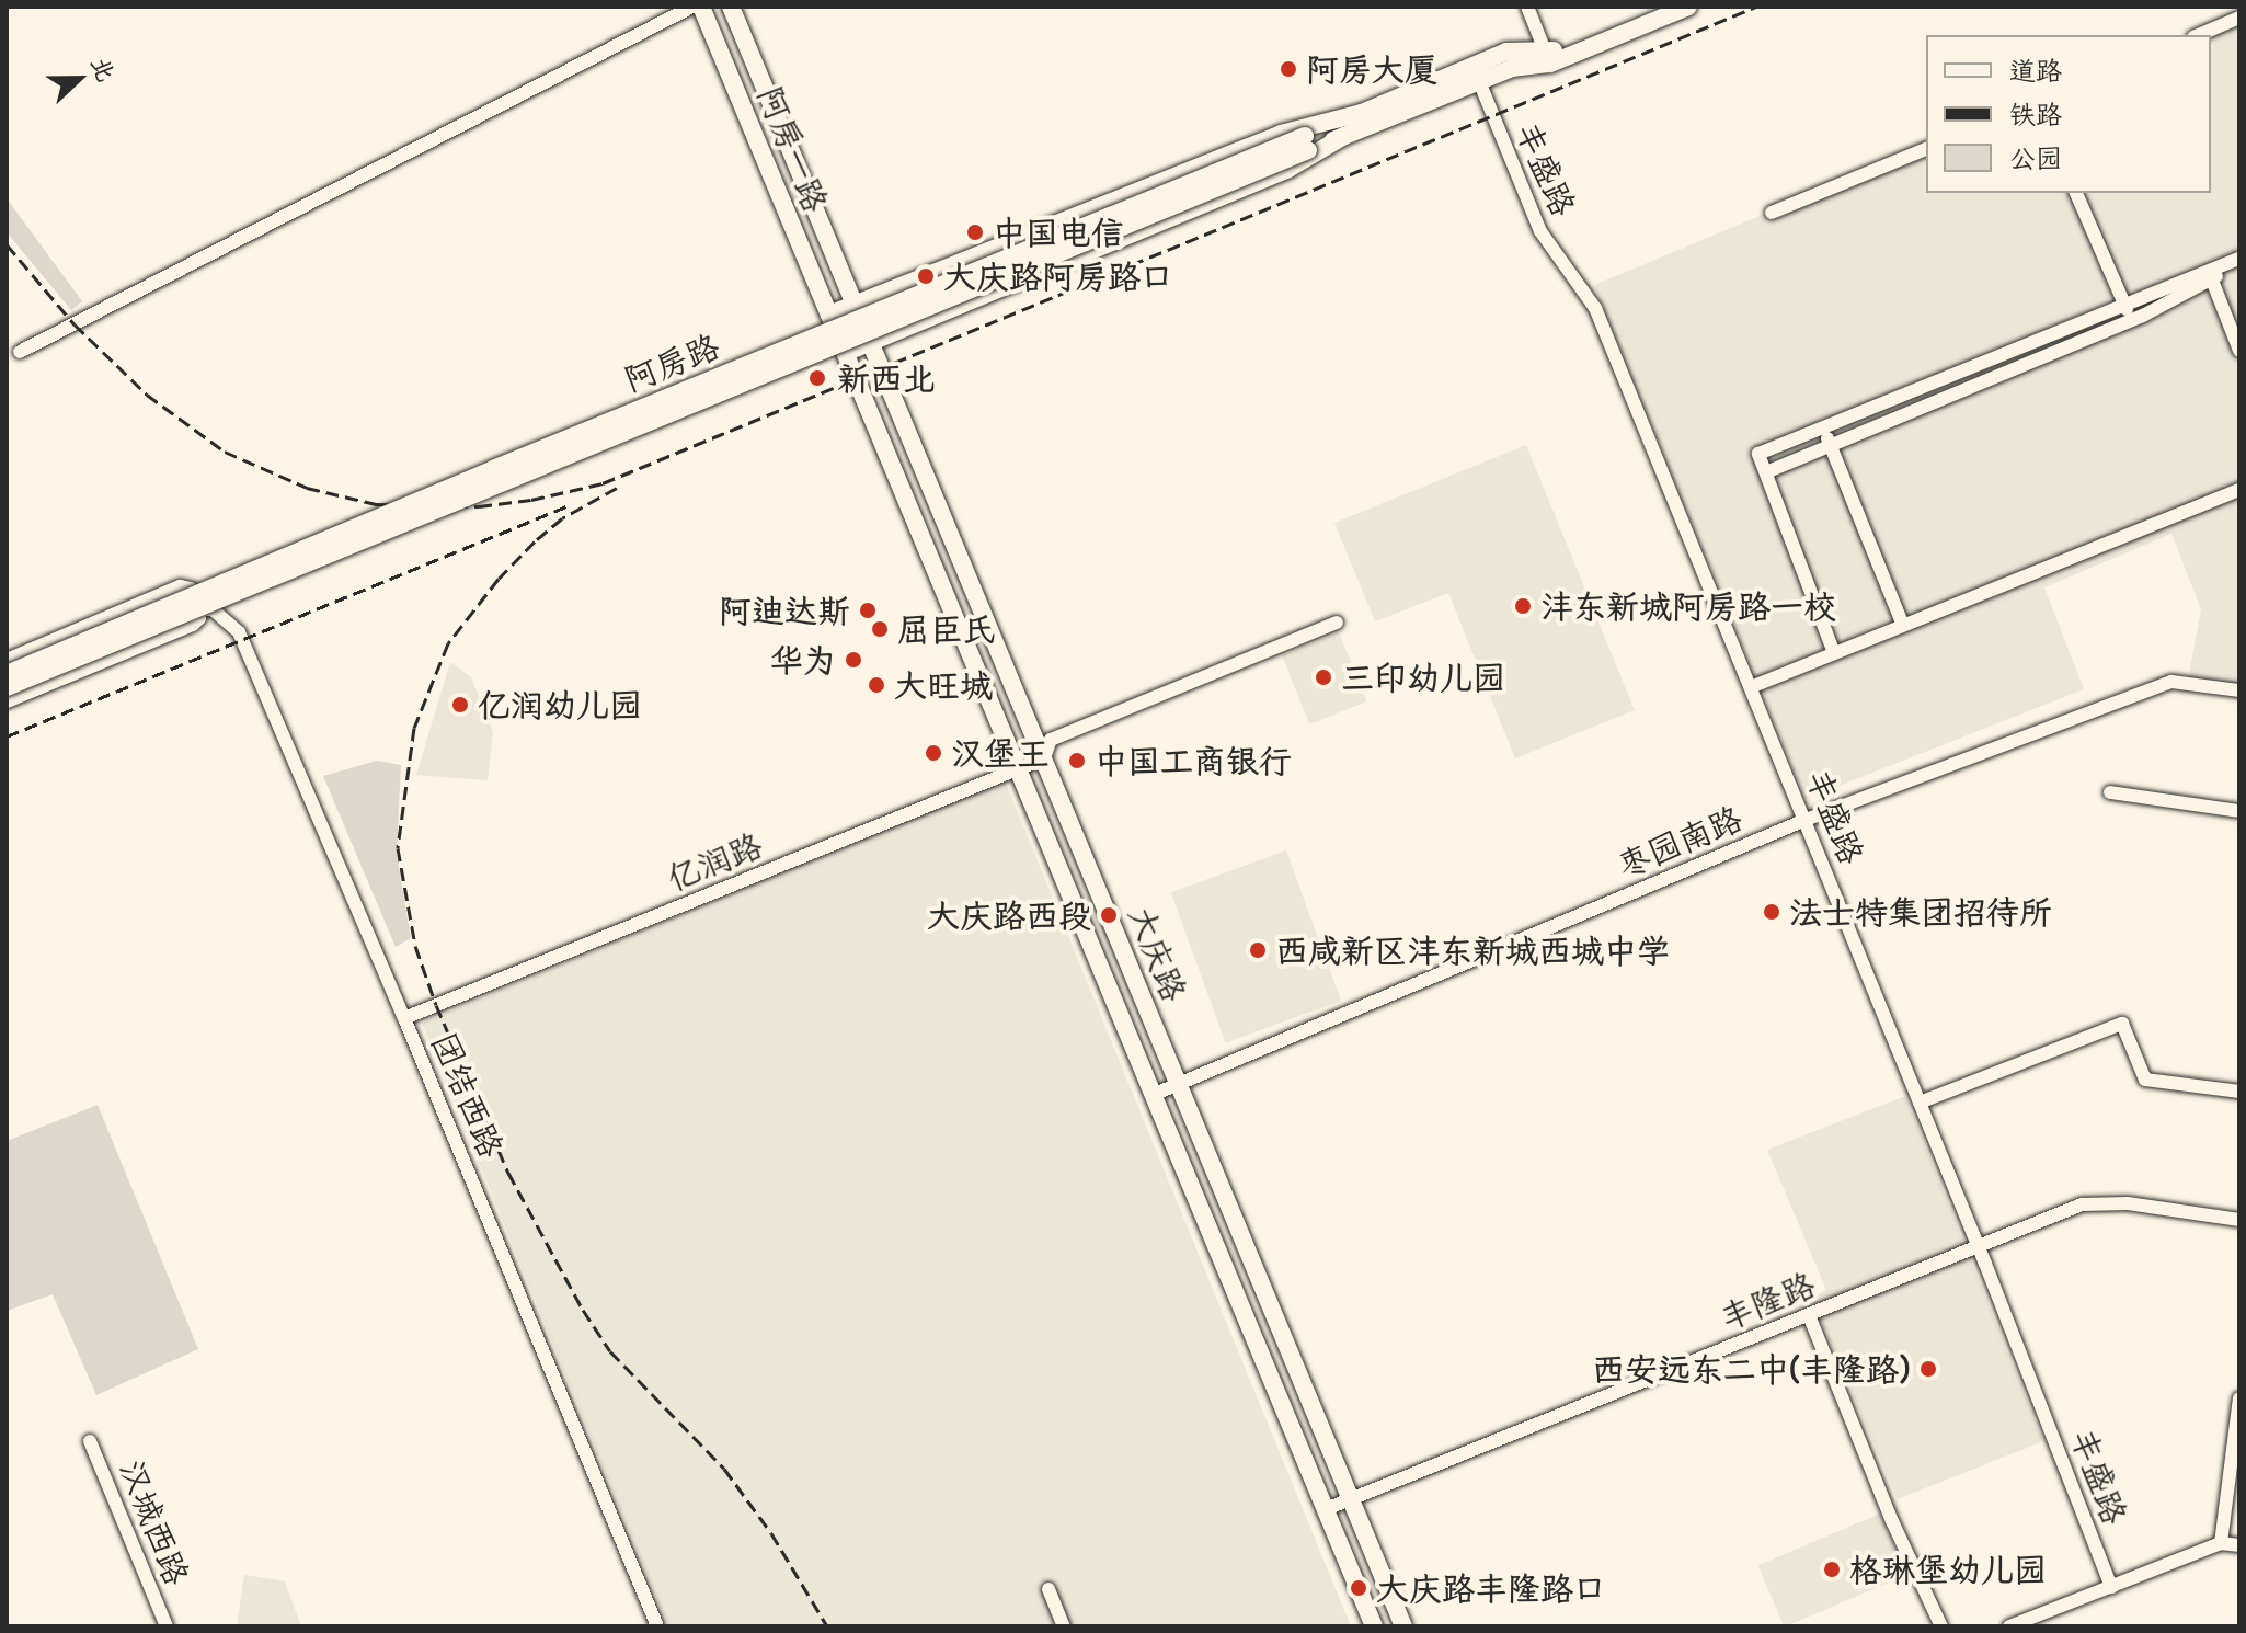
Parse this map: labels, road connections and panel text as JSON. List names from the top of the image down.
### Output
{
  "streets": {
    "main road": ["阿房一路", "阿房路", "大庆路"],
    "street": [
      "丰盛路",
      "枣园南路",
      "亿润路",
      "团结西路",
      "丰隆路",
      "汉城西路"
    ]
  },
  "crossings": [
    ["阿房一路", "阿房路"],
    ["阿房一路", "大庆路"],
    ["丰盛路", "阿房路"],
    ["丰盛路", "枣园南路"],
    ["丰盛路", "丰隆路"],
    ["阿房路", "大庆路"],
    ["枣园南路", "大庆路"],
    ["亿润路", "大庆路"],
    ["亿润路", "团结西路"],
    ["大庆路", "丰隆路"]
  ],
  "places": [
    "阿房大厦",
    "中国电信",
    "大庆路阿房路口",
    "新西北",
    "沣东新城阿房路一校",
    "阿迪达斯",
    "屈臣氏",
    "华为",
    "三印幼儿园",
    "大旺城",
    "亿润幼儿园",
    "汉堡王",
    "中国工商银行",
    "法士特集团招待所",
    "大庆路西段",
    "西咸新区沣东新城西城中学",
    "西安远东二中(丰隆路)",
    "格琳堡幼儿园",
    "大庆路丰隆路口"
  ],
  "legend": ["道路", "铁路", "公园"],
  "north": "right"
}
